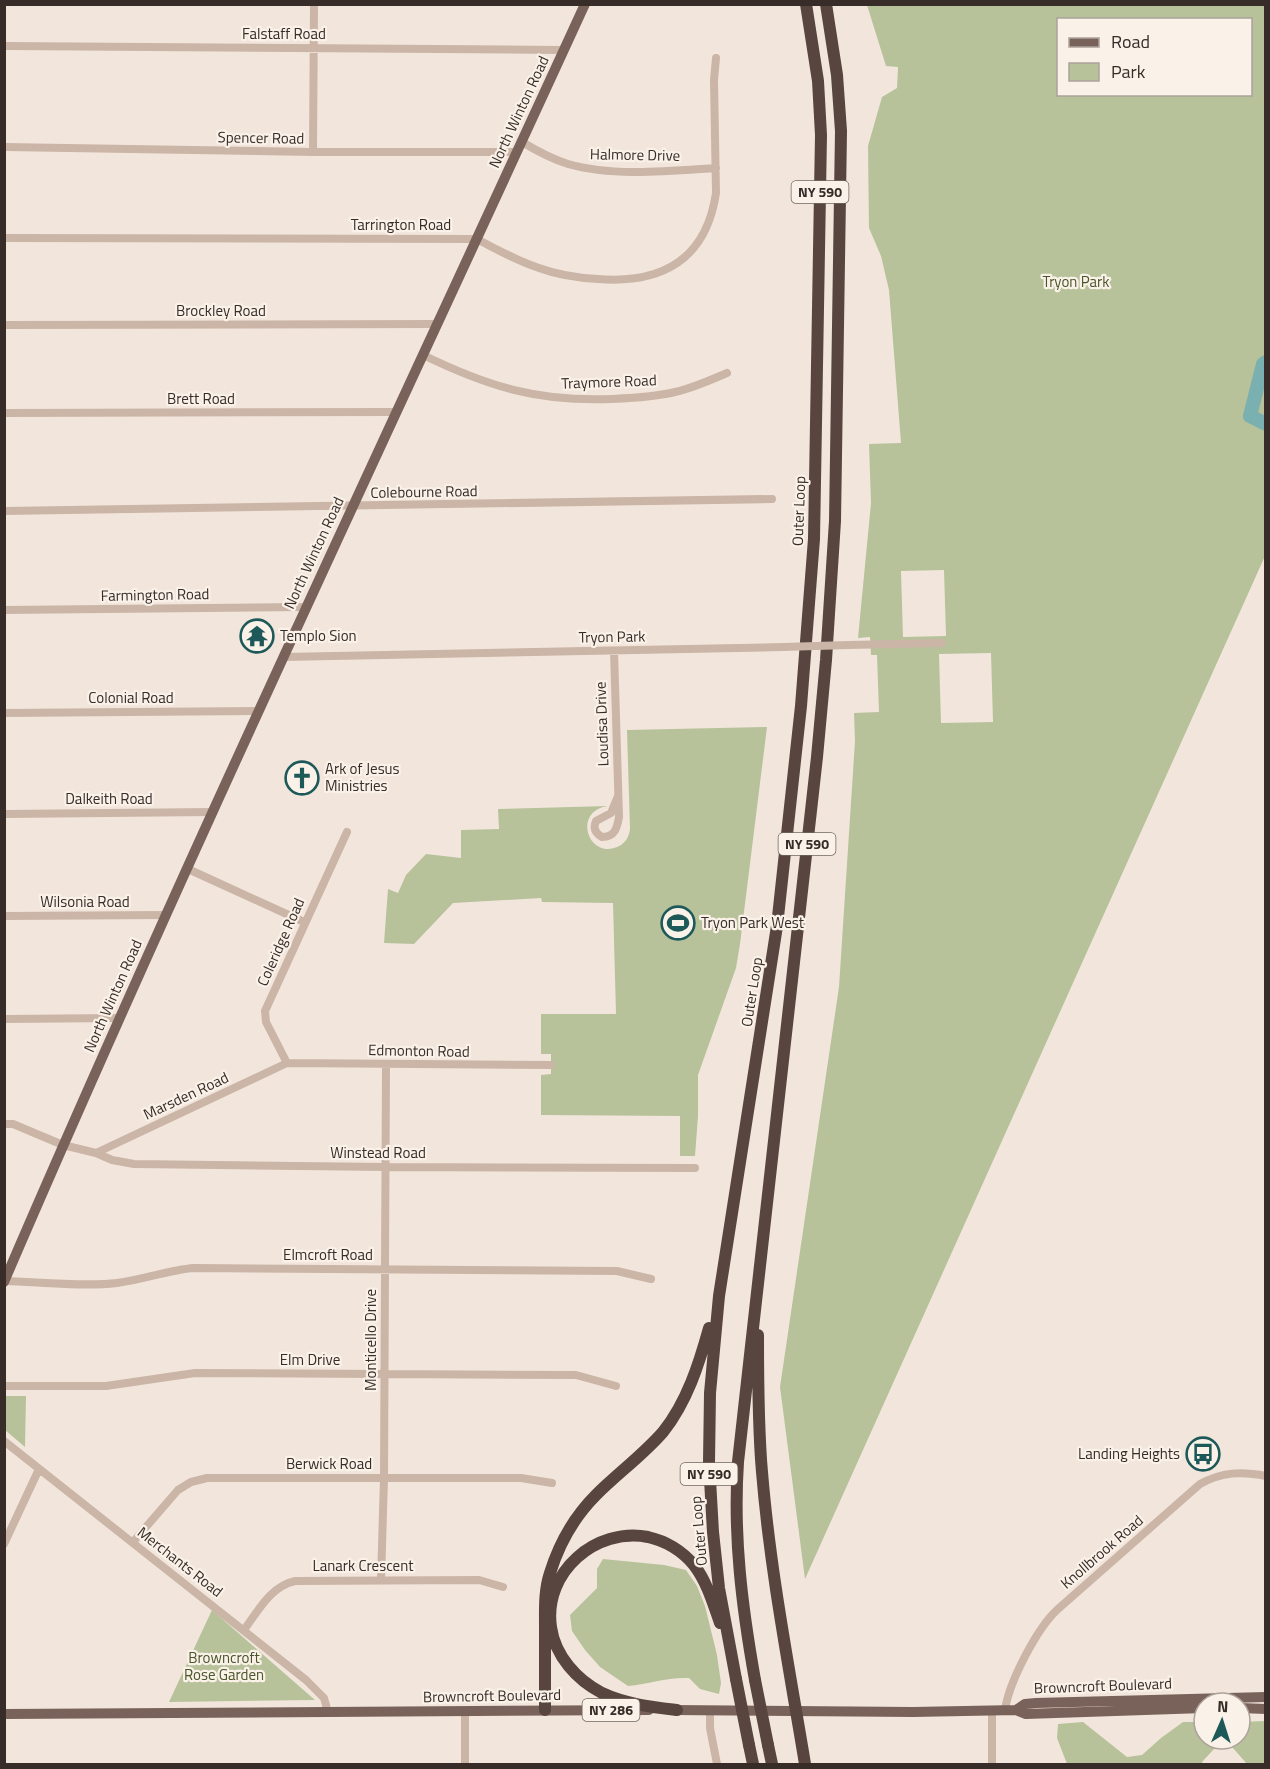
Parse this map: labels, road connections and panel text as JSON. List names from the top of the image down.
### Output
{
  "streets": {
    "highway": ["NY 590", "Outer Loop"],
    "main road": ["North Winton Road", "Browncroft Boulevard", "NY 286"],
    "street": [
      "Falstaff Road",
      "Spencer Road",
      "Halmore Drive",
      "Tarrington Road",
      "Brockley Road",
      "Traymore Road",
      "Brett Road",
      "Colebourne Road",
      "Farmington Road",
      "Tryon Park",
      "Colonial Road",
      "Loudisa Drive",
      "Dalkeith Road",
      "Wilsonia Road",
      "Coleridge Road",
      "Edmonton Road",
      "Marsden Road",
      "Winstead Road",
      "Elmcroft Road",
      "Monticello Drive",
      "Elm Drive",
      "Berwick Road",
      "Knollbrook Road",
      "Merchants Road",
      "Lanark Crescent"
    ]
  },
  "crossings": [
    ["Falstaff Road", "North Winton Road"],
    ["North Winton Road", "Spencer Road"],
    ["North Winton Road", "Halmore Drive"],
    ["North Winton Road", "Tarrington Road"],
    ["North Winton Road", "Brockley Road"],
    ["North Winton Road", "Traymore Road"],
    ["North Winton Road", "Brett Road"],
    ["North Winton Road", "Colebourne Road"],
    ["North Winton Road", "Farmington Road"],
    ["North Winton Road", "Tryon Park"],
    ["North Winton Road", "Colonial Road"],
    ["North Winton Road", "Dalkeith Road"],
    ["North Winton Road", "Wilsonia Road"],
    ["North Winton Road", "Winstead Road"],
    ["North Winton Road", "Elmcroft Road"],
    ["Spencer Road", "Halmore Drive"],
    ["Halmore Drive", "Tarrington Road"],
    ["Tryon Park", "Loudisa Drive"],
    ["Coleridge Road", "Edmonton Road"],
    ["Coleridge Road", "Marsden Road"],
    ["Edmonton Road", "Marsden Road"],
    ["Edmonton Road", "Monticello Drive"],
    ["Marsden Road", "Winstead Road"],
    ["Winstead Road", "Monticello Drive"],
    ["Elmcroft Road", "Monticello Drive"],
    ["Monticello Drive", "Elm Drive"],
    ["Monticello Drive", "Berwick Road"],
    ["Monticello Drive", "Lanark Crescent"],
    ["Berwick Road", "Merchants Road"],
    ["Knollbrook Road", "Browncroft Boulevard"],
    ["Merchants Road", "Lanark Crescent"],
    ["Merchants Road", "Browncroft Boulevard"]
  ],
  "parks": ["Tryon Park", "Browncroft Rose Garden"],
  "places": {
    "temple": ["Templo Sion"],
    "church": ["Ark of Jesus Ministries"],
    "sports": ["Tryon Park West"],
    "bus stop": ["Landing Heights"]
  },
  "legend": ["Road", "Park"],
  "north": "top"
}
